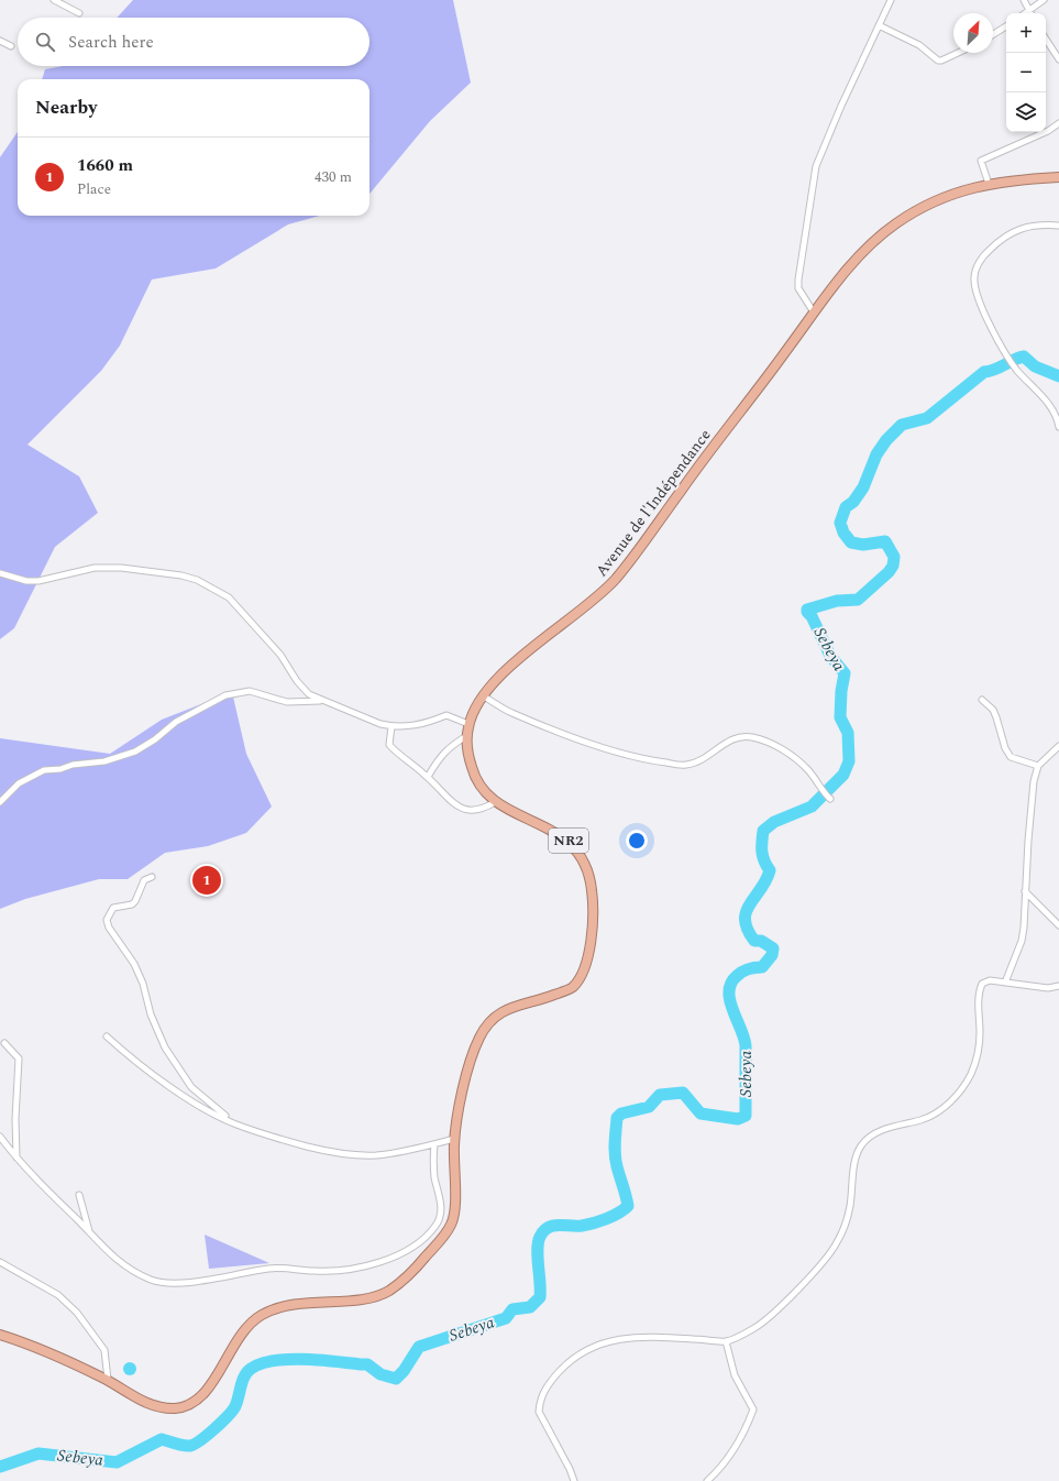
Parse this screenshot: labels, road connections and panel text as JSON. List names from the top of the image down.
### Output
{
  "streets": {
    "highway": ["Avenue de l'Indépendance", "NR2"]
  },
  "water": ["Sebeya"],
  "north": "top right",
  "page": {
    "map_buttons": ["+", "−"],
    "search": "Search here",
    "heading": "Nearby",
    "list": [
      {
        "mark": "1",
        "name": "1660 m",
        "note": "Place",
        "value": "430 m"
      }
    ],
    "pins": "1"
  }
}
